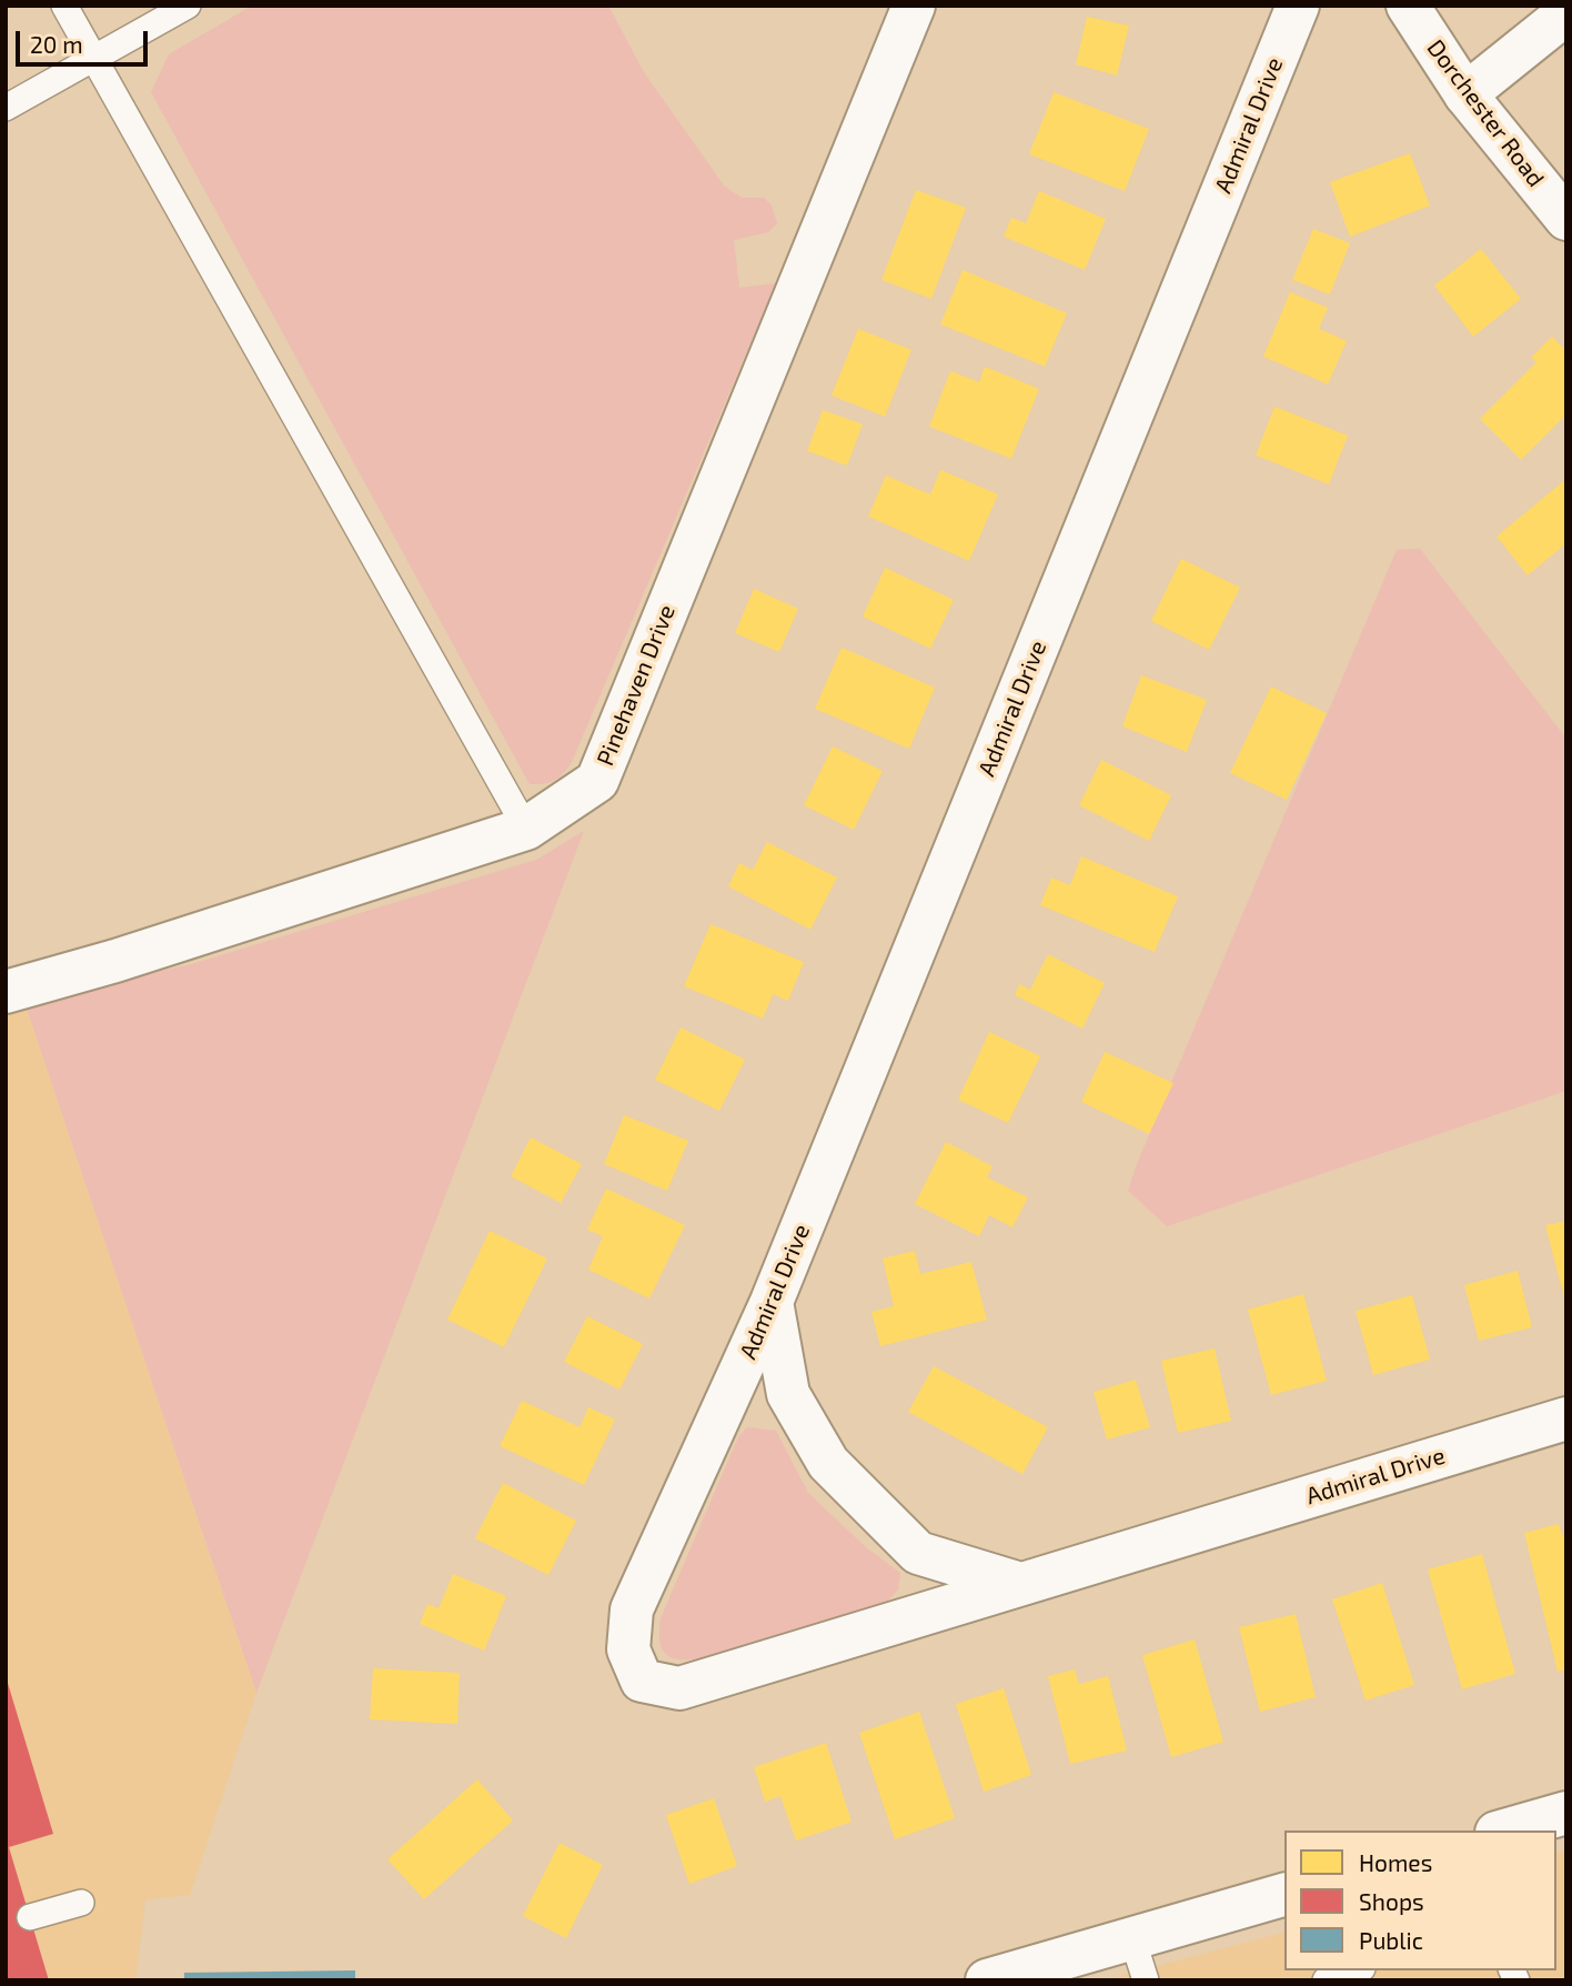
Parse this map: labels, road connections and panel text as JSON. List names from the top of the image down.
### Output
{
  "streets": {
    "street": ["Dorchester Road", "Admiral Drive", "Pinehaven Drive"]
  },
  "legend": ["Homes", "Shops", "Public"],
  "scale_bar": "20 m"
}
